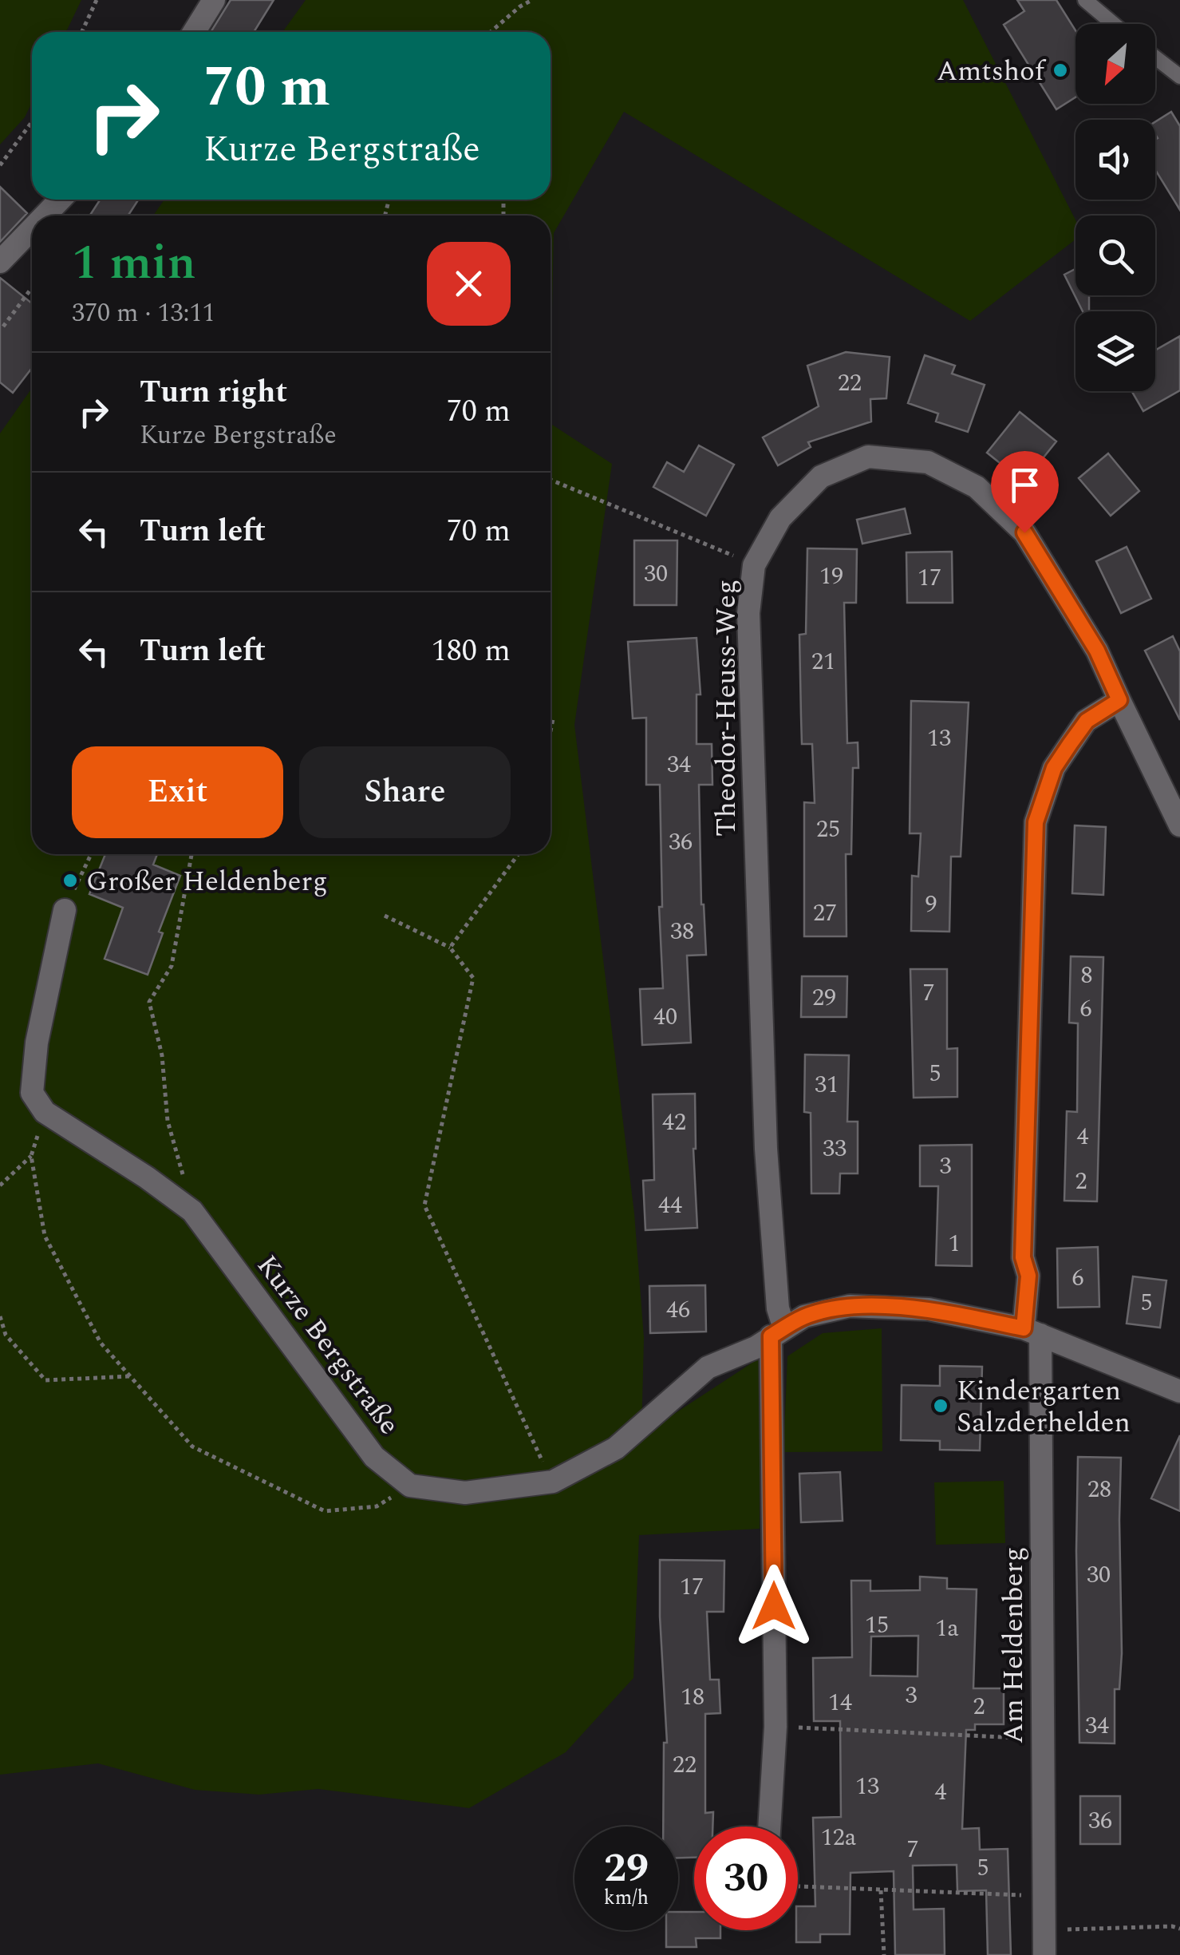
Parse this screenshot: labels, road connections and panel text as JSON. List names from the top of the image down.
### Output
{
  "streets": {
    "street": ["Theodor-Heuss-Weg", "Kurze Bergstraße", "Am Heldenberg"]
  },
  "places": ["Amtshof", "Großer Heldenberg", "Kindergarten Salzderhelden"],
  "house_numbers": [
    "22",
    "30",
    "19",
    "17",
    "21",
    "13",
    "34",
    "25",
    "36",
    "9",
    "27",
    "38",
    "8",
    "7",
    "29",
    "6",
    "40",
    "5",
    "31",
    "42",
    "4",
    "33",
    "3",
    "2",
    "44",
    "1",
    "6",
    "5",
    "46",
    "28",
    "30",
    "17",
    "15",
    "1a",
    "3",
    "18",
    "14",
    "2",
    "34",
    "22",
    "13",
    "4",
    "36",
    "12a",
    "7",
    "5"
  ],
  "north": "bottom left",
  "page": {
    "turn": ["70 m", "Kurze Bergstraße"],
    "heading": ["1 min", "370 m · 13:11"],
    "list": [
      {
        "name": "Turn right",
        "note": "Kurze Bergstraße",
        "value": "70 m"
      },
      {
        "name": "Turn left",
        "value": "70 m"
      },
      {
        "name": "Turn left",
        "value": "180 m"
      }
    ],
    "buttons": ["Exit", "Share"],
    "speed": "29 km/h",
    "limit": "30"
  }
}
